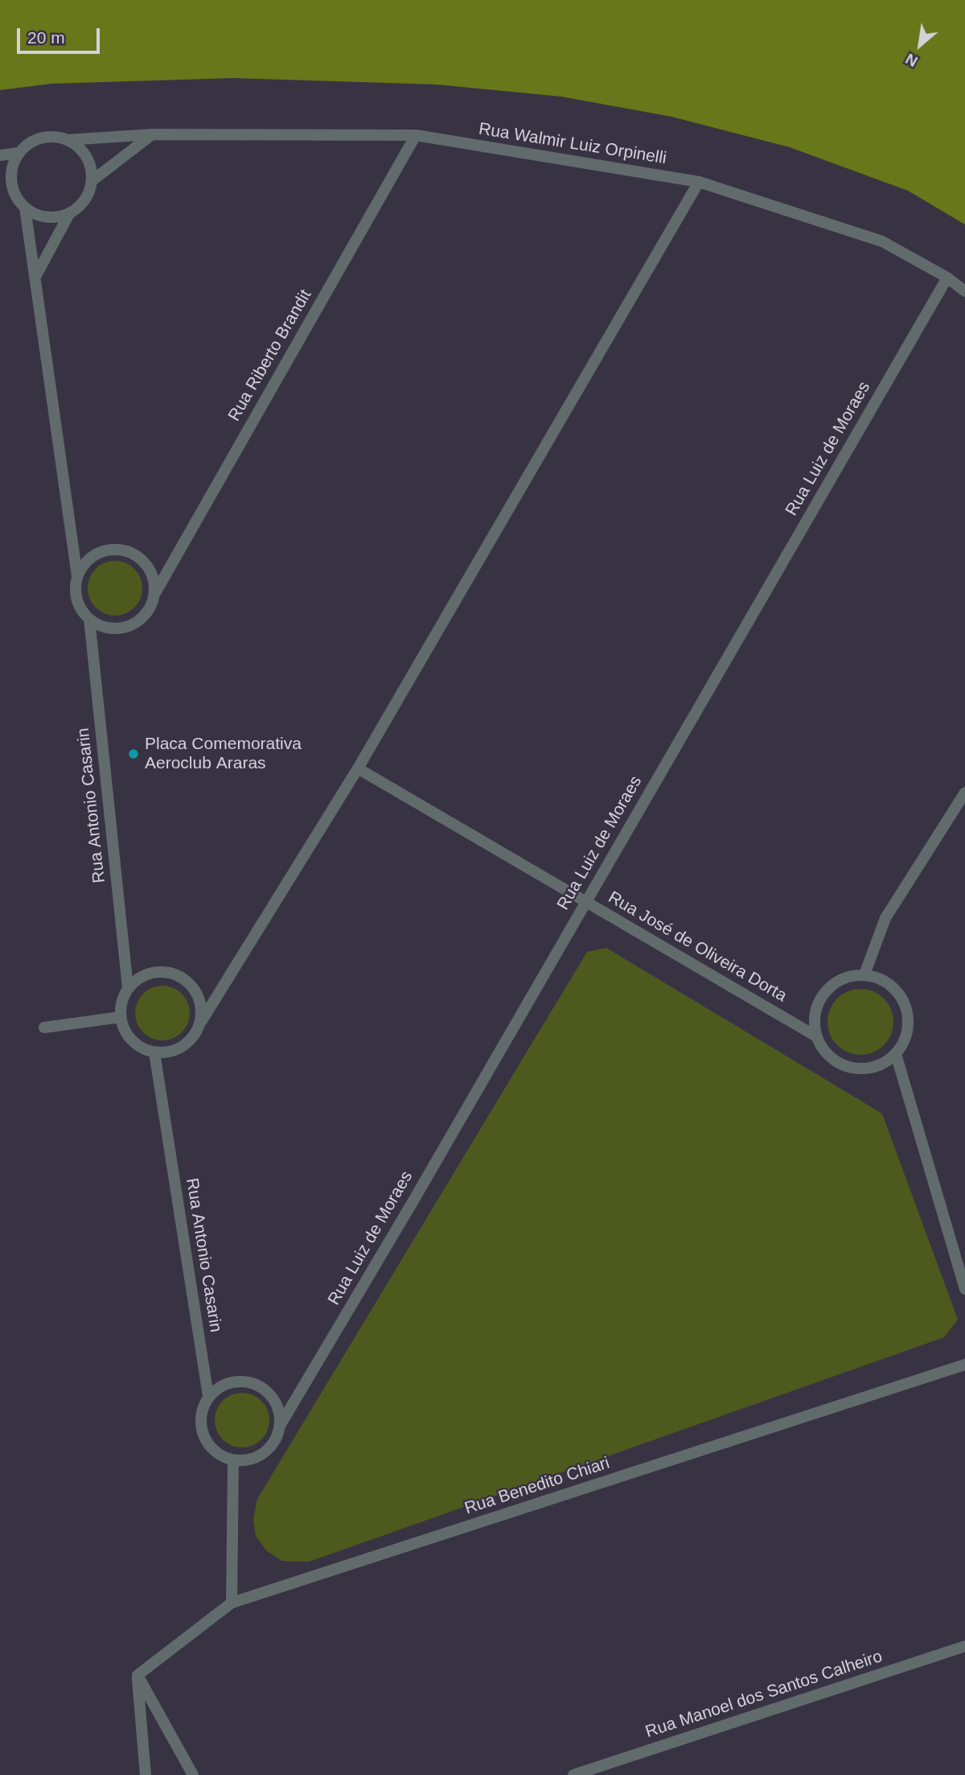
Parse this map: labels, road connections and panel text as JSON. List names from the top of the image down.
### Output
{
  "streets": {
    "street": [
      "Rua Walmir Luiz Orpinelli",
      "Rua Riberto Brandit",
      "Rua Luiz de Moraes",
      "Rua Antonio Casarin",
      "Rua José de Oliveira Dorta",
      "Rua Benedito Chiari",
      "Rua Manoel dos Santos Calheiro"
    ]
  },
  "crossings": [
    ["Rua Walmir Luiz Orpinelli", "Rua Riberto Brandit"],
    ["Rua Walmir Luiz Orpinelli", "Rua Luiz de Moraes"],
    ["Rua Riberto Brandit", "Rua Antonio Casarin"],
    ["Rua Luiz de Moraes", "Rua Antonio Casarin"],
    ["Rua Luiz de Moraes", "Rua José de Oliveira Dorta"]
  ],
  "places": ["Placa Comemorativa Aeroclub Araras"],
  "scale_bar": "20 m",
  "north": "bottom left"
}
